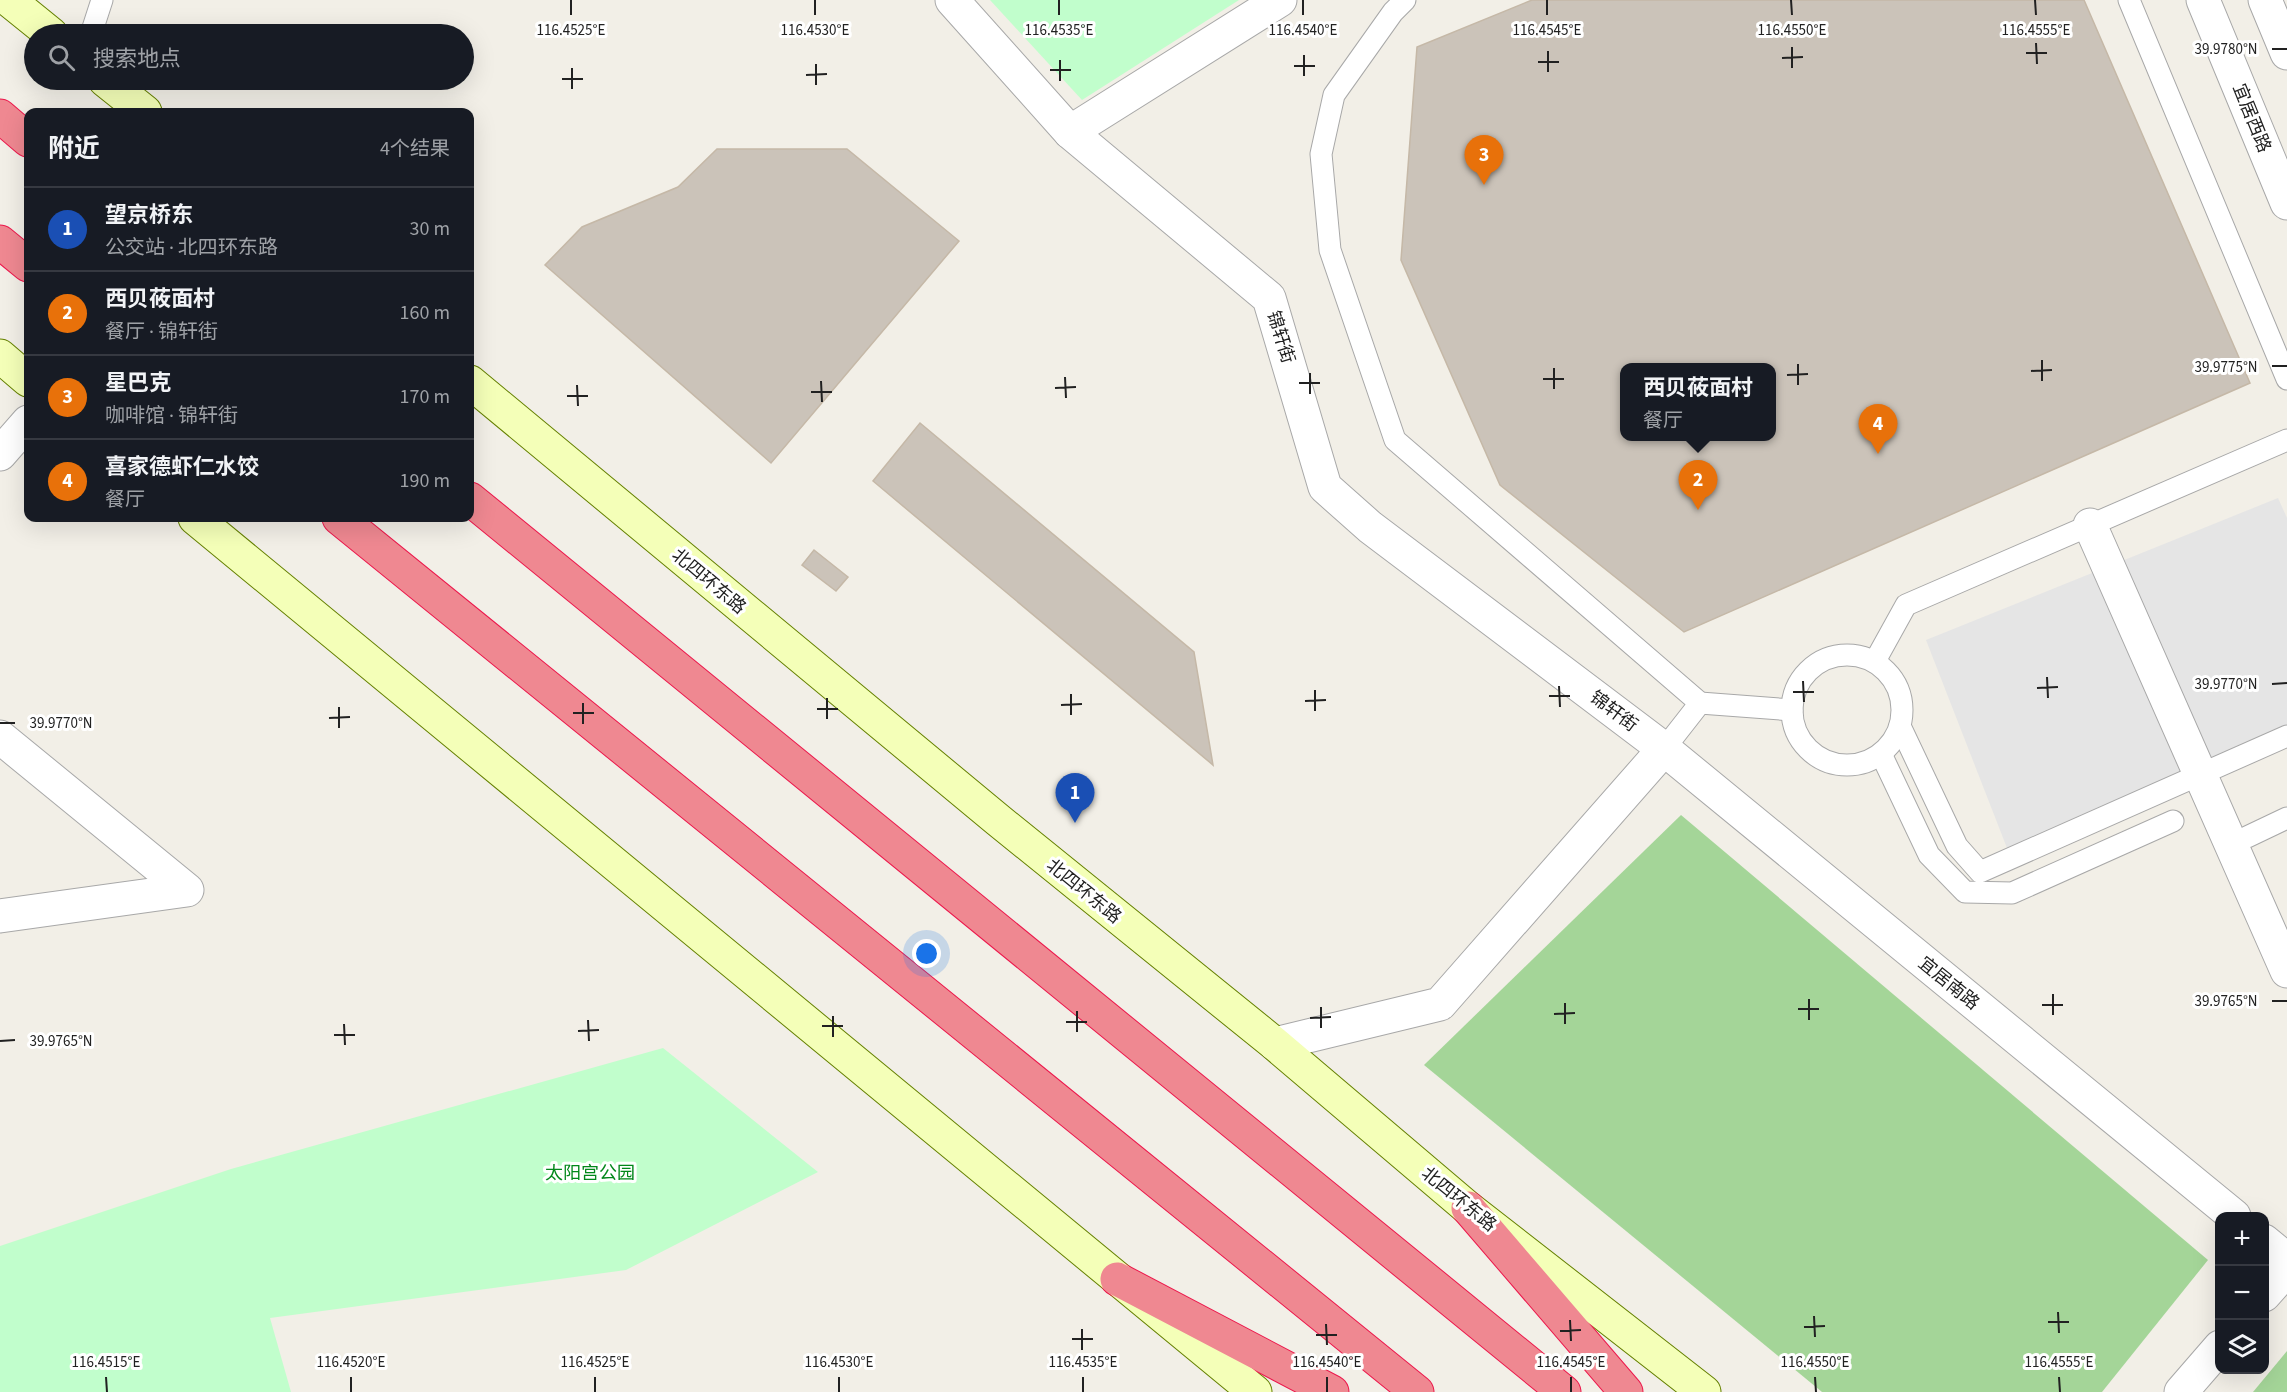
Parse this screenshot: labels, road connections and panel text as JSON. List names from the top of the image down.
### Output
{
  "streets": {
    "street": [
      "宜居西路",
      "锦轩街",
      "北四环东路",
      "宜居南路"
    ]
  },
  "crossings": [
    ["锦轩街", "宜居南路"]
  ],
  "parks": ["太阳宫公园"],
  "page": {
    "search": "搜索地点",
    "heading": ["附近", "4个结果"],
    "pins": [
      "3",
      "4",
      "2",
      "1"
    ],
    "list": [
      {
        "mark": "1",
        "name": "望京桥东",
        "note": "公交站 · 北四环东路",
        "value": "30 m"
      },
      {
        "mark": "2",
        "name": "西贝莜面村",
        "note": "餐厅 · 锦轩街",
        "value": "160 m"
      },
      {
        "mark": "3",
        "name": "星巴克",
        "note": "咖啡馆 · 锦轩街",
        "value": "170 m"
      },
      {
        "mark": "4",
        "name": "喜家德虾仁水饺",
        "note": "餐厅",
        "value": "190 m"
      }
    ],
    "popup": ["西贝莜面村", "餐厅"],
    "map_buttons": ["+", "−"]
  },
  "coordinates": [
    "116.4525°E",
    "116.4530°E",
    "116.4535°E",
    "116.4540°E",
    "116.4545°E",
    "116.4550°E",
    "116.4555°E",
    "39.9780°N",
    "39.9775°N",
    "39.9770°N",
    "39.9765°N",
    "116.4515°E",
    "116.4520°E"
  ]
}
